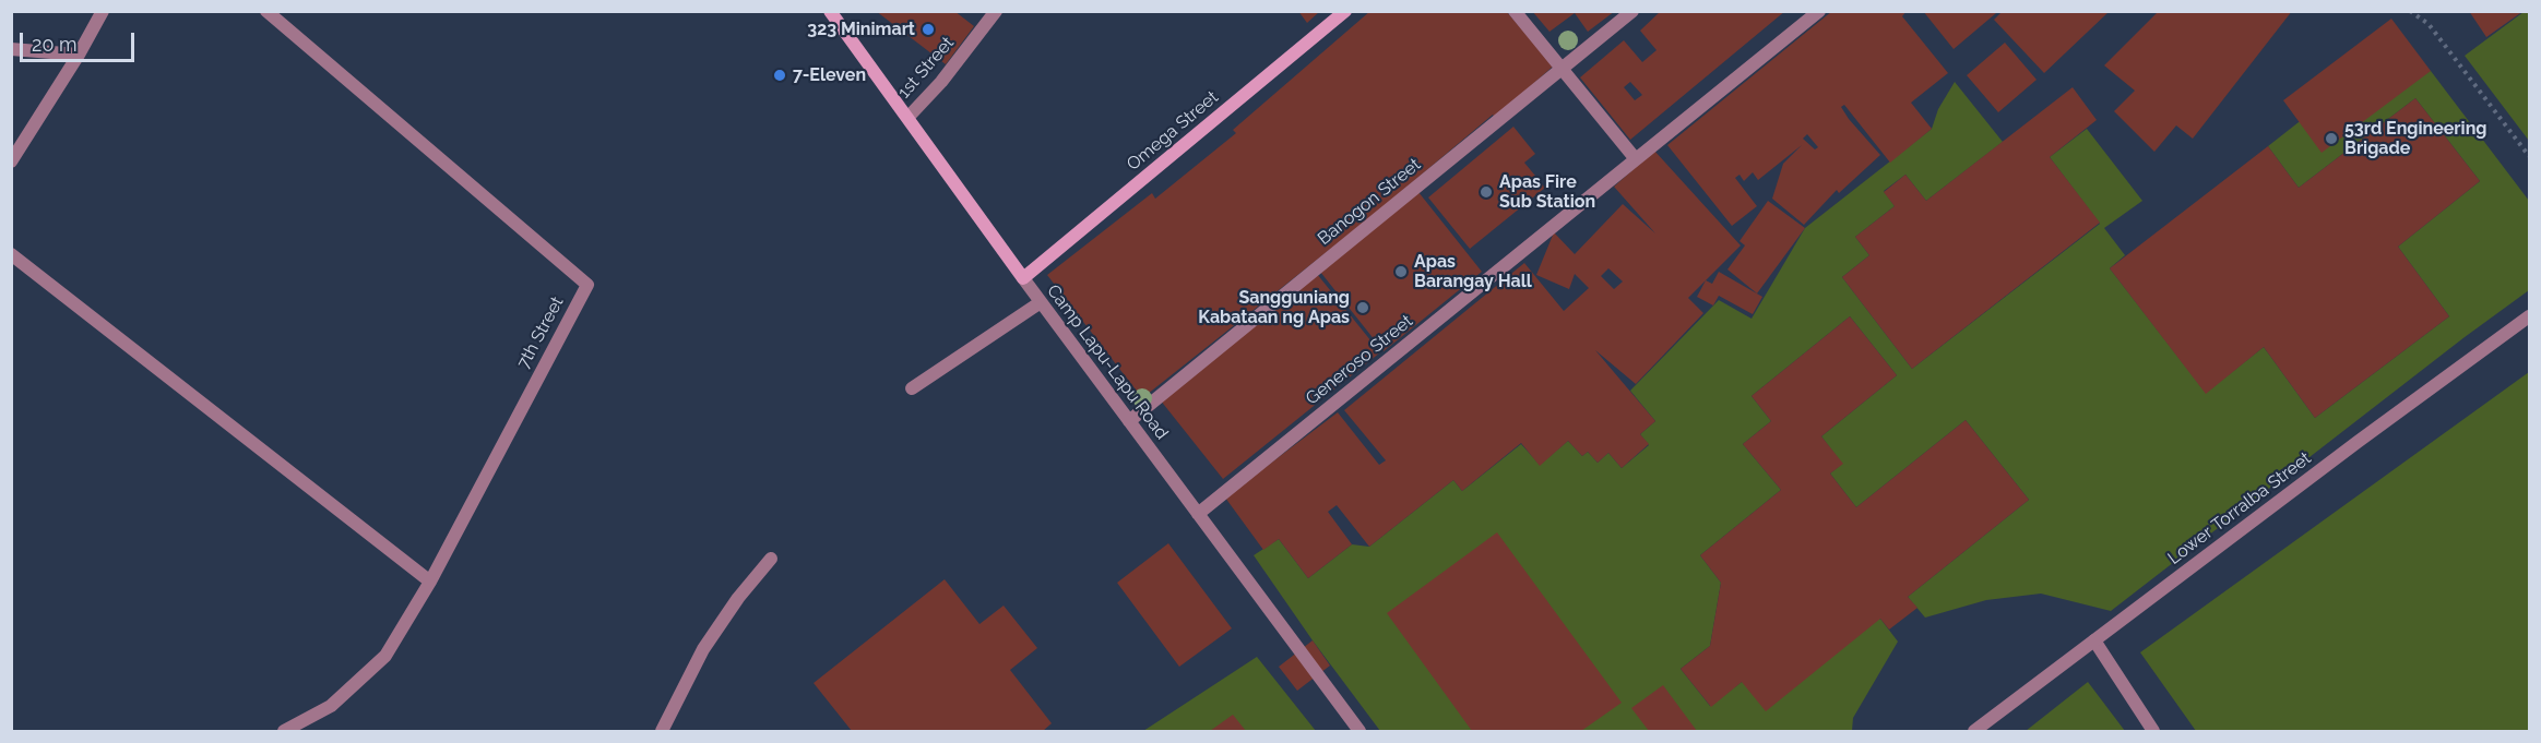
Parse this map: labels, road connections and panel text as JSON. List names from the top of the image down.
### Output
{
  "streets": {
    "street": [
      "1st Street",
      "Omega Street",
      "Banogon Street",
      "7th Street",
      "Generoso Street",
      "Camp Lapu-Lapu Road",
      "Lower Torralba Street"
    ]
  },
  "crossings": [
    ["1st Street", "Camp Lapu-Lapu Road"],
    ["Omega Street", "Camp Lapu-Lapu Road"],
    ["Banogon Street", "Camp Lapu-Lapu Road"],
    ["Generoso Street", "Camp Lapu-Lapu Road"]
  ],
  "places": [
    "323 Minimart",
    "7-Eleven",
    "53rd Engineering Brigade",
    "Apas Fire Sub Station",
    "Apas Barangay Hall",
    "Sangguniang Kabataan ng Apas"
  ],
  "scale_bar": "20 m"
}
